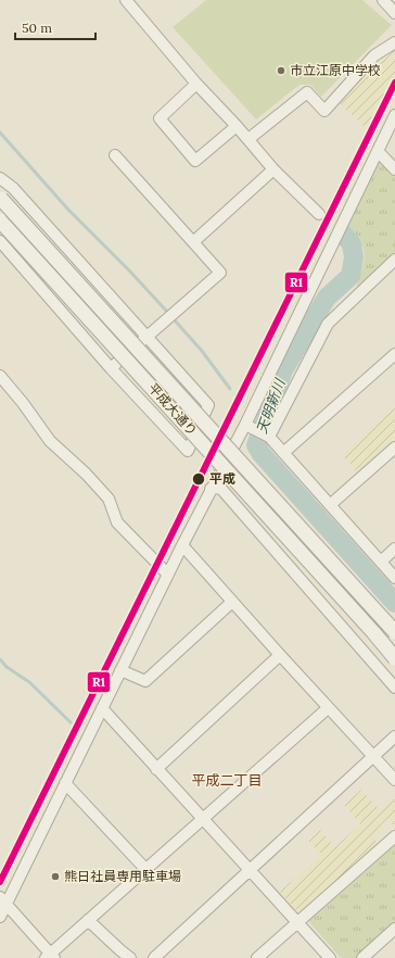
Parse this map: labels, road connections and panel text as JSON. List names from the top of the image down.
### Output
{
  "streets": {
    "street": ["平成大通り"]
  },
  "districts": ["平成二丁目"],
  "water": ["天明新川"],
  "places": ["市立江原中学校", "平成", "熊日社員専用駐車場"],
  "lines": ["transit line R1"],
  "scale_bar": "50 m"
}
